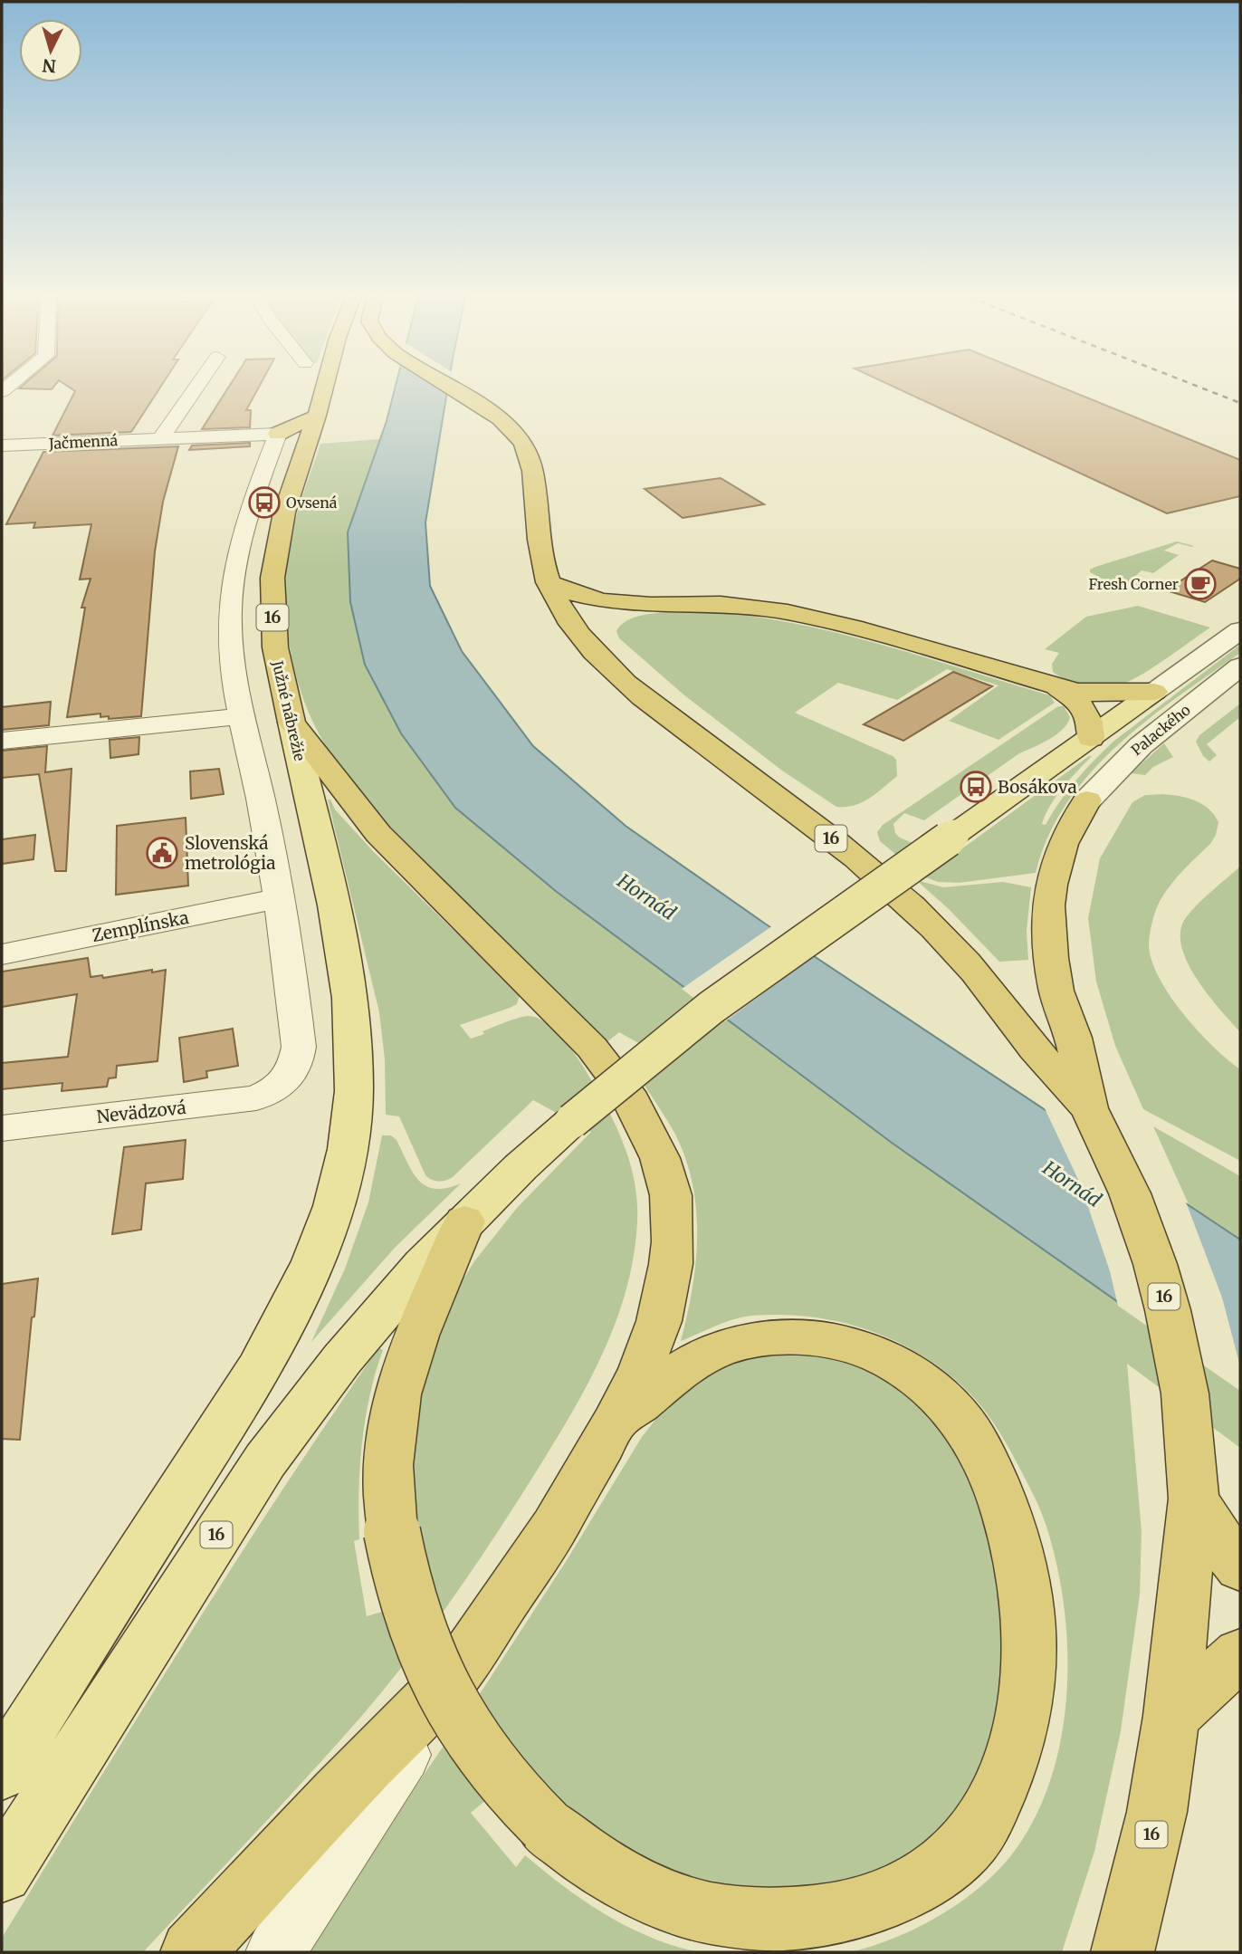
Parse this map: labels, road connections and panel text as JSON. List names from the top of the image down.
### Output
{
  "streets": {
    "highway": ["16", "Južné nábrežie"],
    "street": [
      "Jačmenná",
      "Palackého",
      "Zemplínska",
      "Nevädzová"
    ]
  },
  "crossings": [
    ["16", "Palackého"],
    ["Zemplínska", "Nevädzová"]
  ],
  "water": ["Hornád"],
  "places": {
    "bus stop": ["Ovsená", "Bosákova"],
    "cafe": ["Fresh Corner"],
    "public building": ["Slovenská metrológia"]
  },
  "north": "bottom"
}
